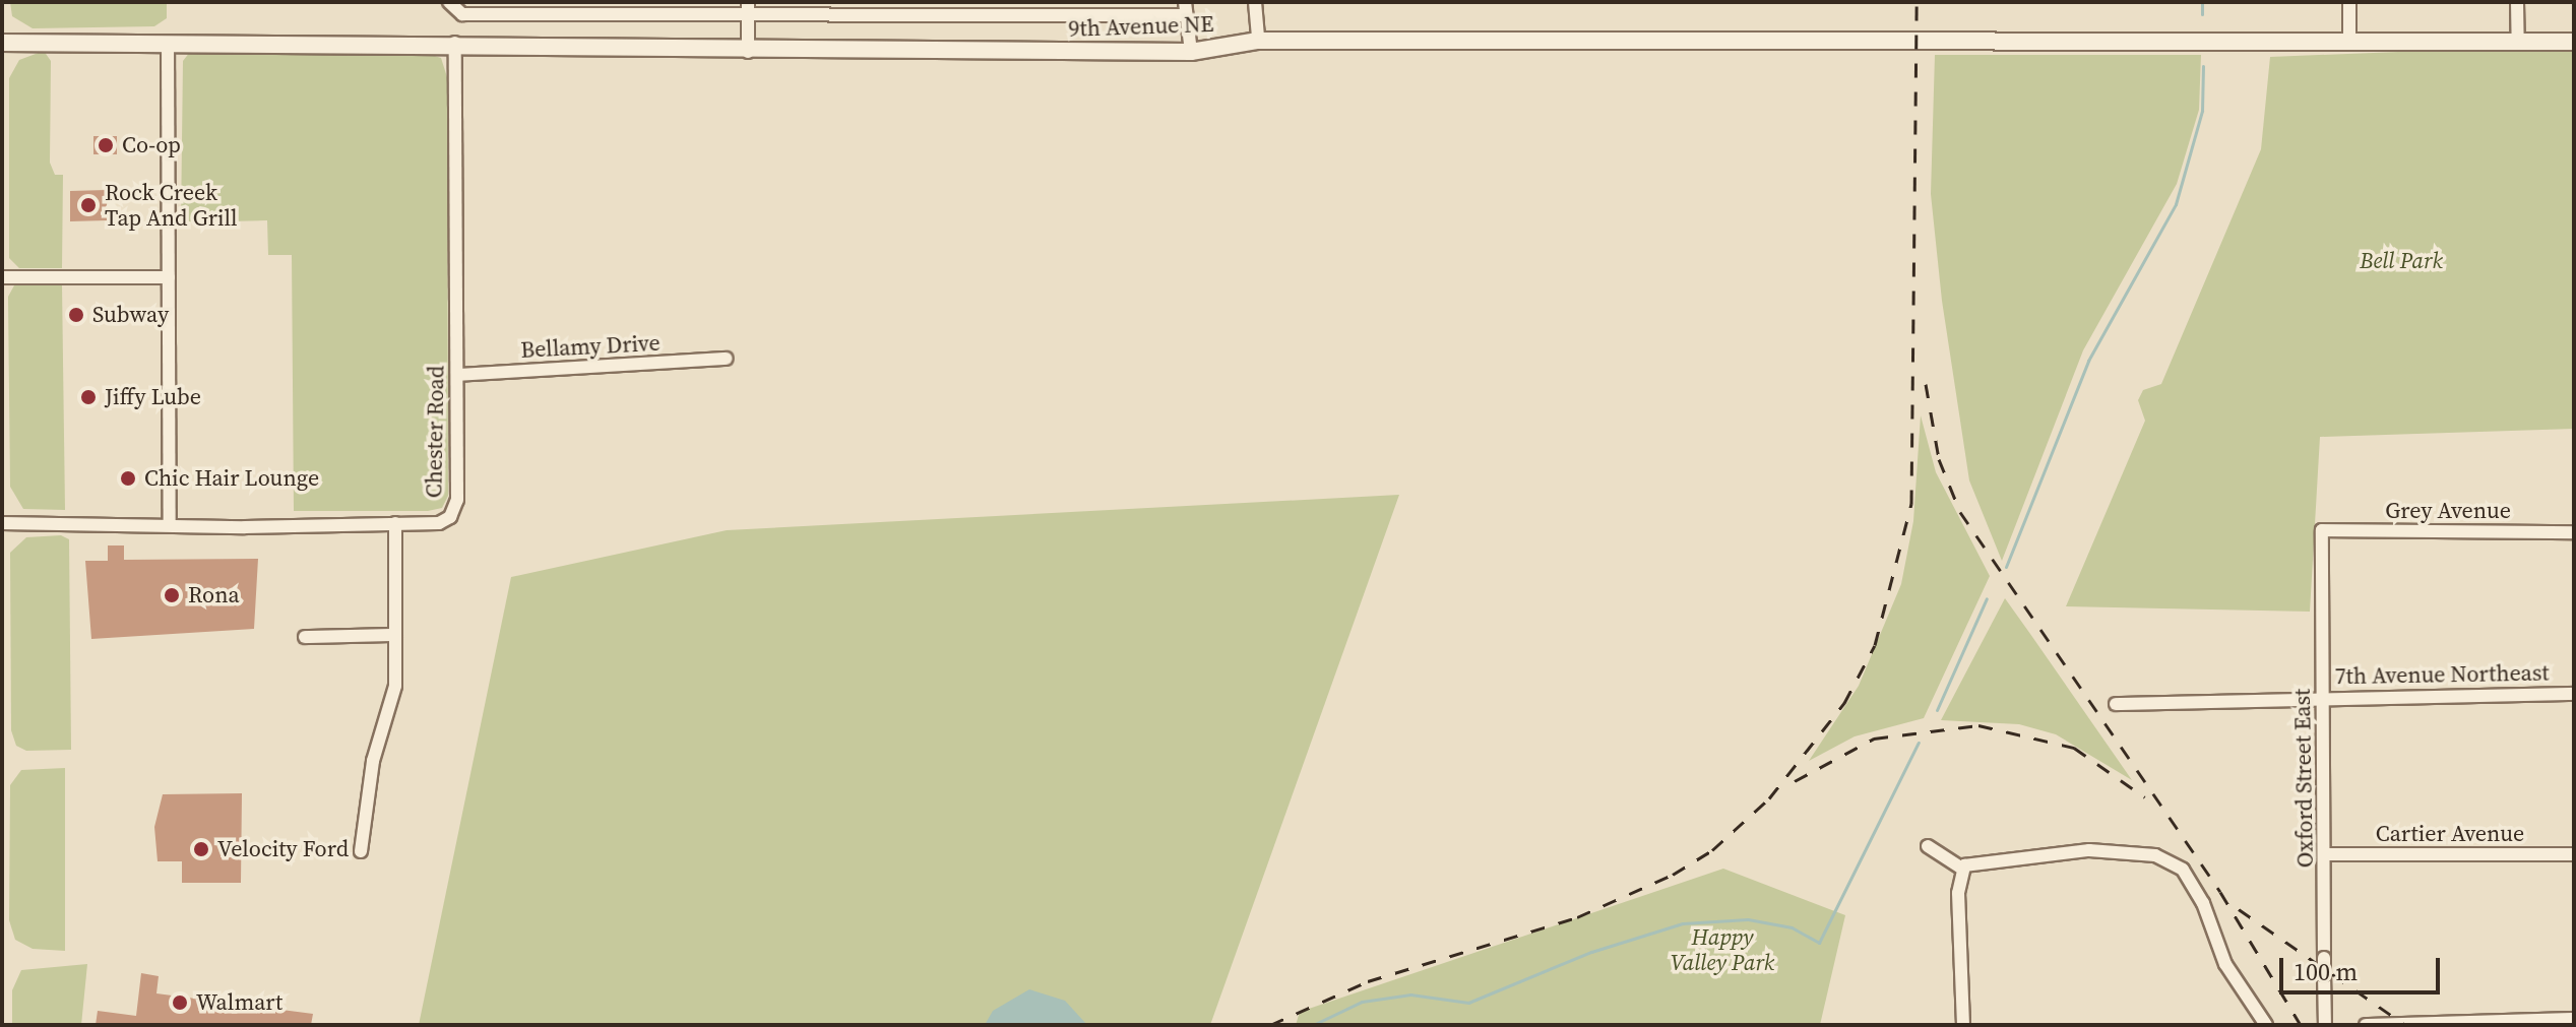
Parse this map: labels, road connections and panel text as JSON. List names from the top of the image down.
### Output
{
  "streets": {
    "street": [
      "9th Avenue NE",
      "Bellamy Drive",
      "Chester Road",
      "Grey Avenue",
      "7th Avenue Northeast",
      "Oxford Street East",
      "Cartier Avenue"
    ]
  },
  "crossings": [
    ["9th Avenue NE", "Chester Road"],
    ["Bellamy Drive", "Chester Road"],
    ["Grey Avenue", "Oxford Street East"],
    ["7th Avenue Northeast", "Oxford Street East"],
    ["Oxford Street East", "Cartier Avenue"]
  ],
  "parks": ["Bell Park", "Happy Valley Park"],
  "places": [
    "Co-op",
    "Rock Creek Tap And Grill",
    "Subway",
    "Jiffy Lube",
    "Chic Hair Lounge",
    "Rona",
    "Velocity Ford",
    "Walmart"
  ],
  "scale_bar": "100 m"
}
